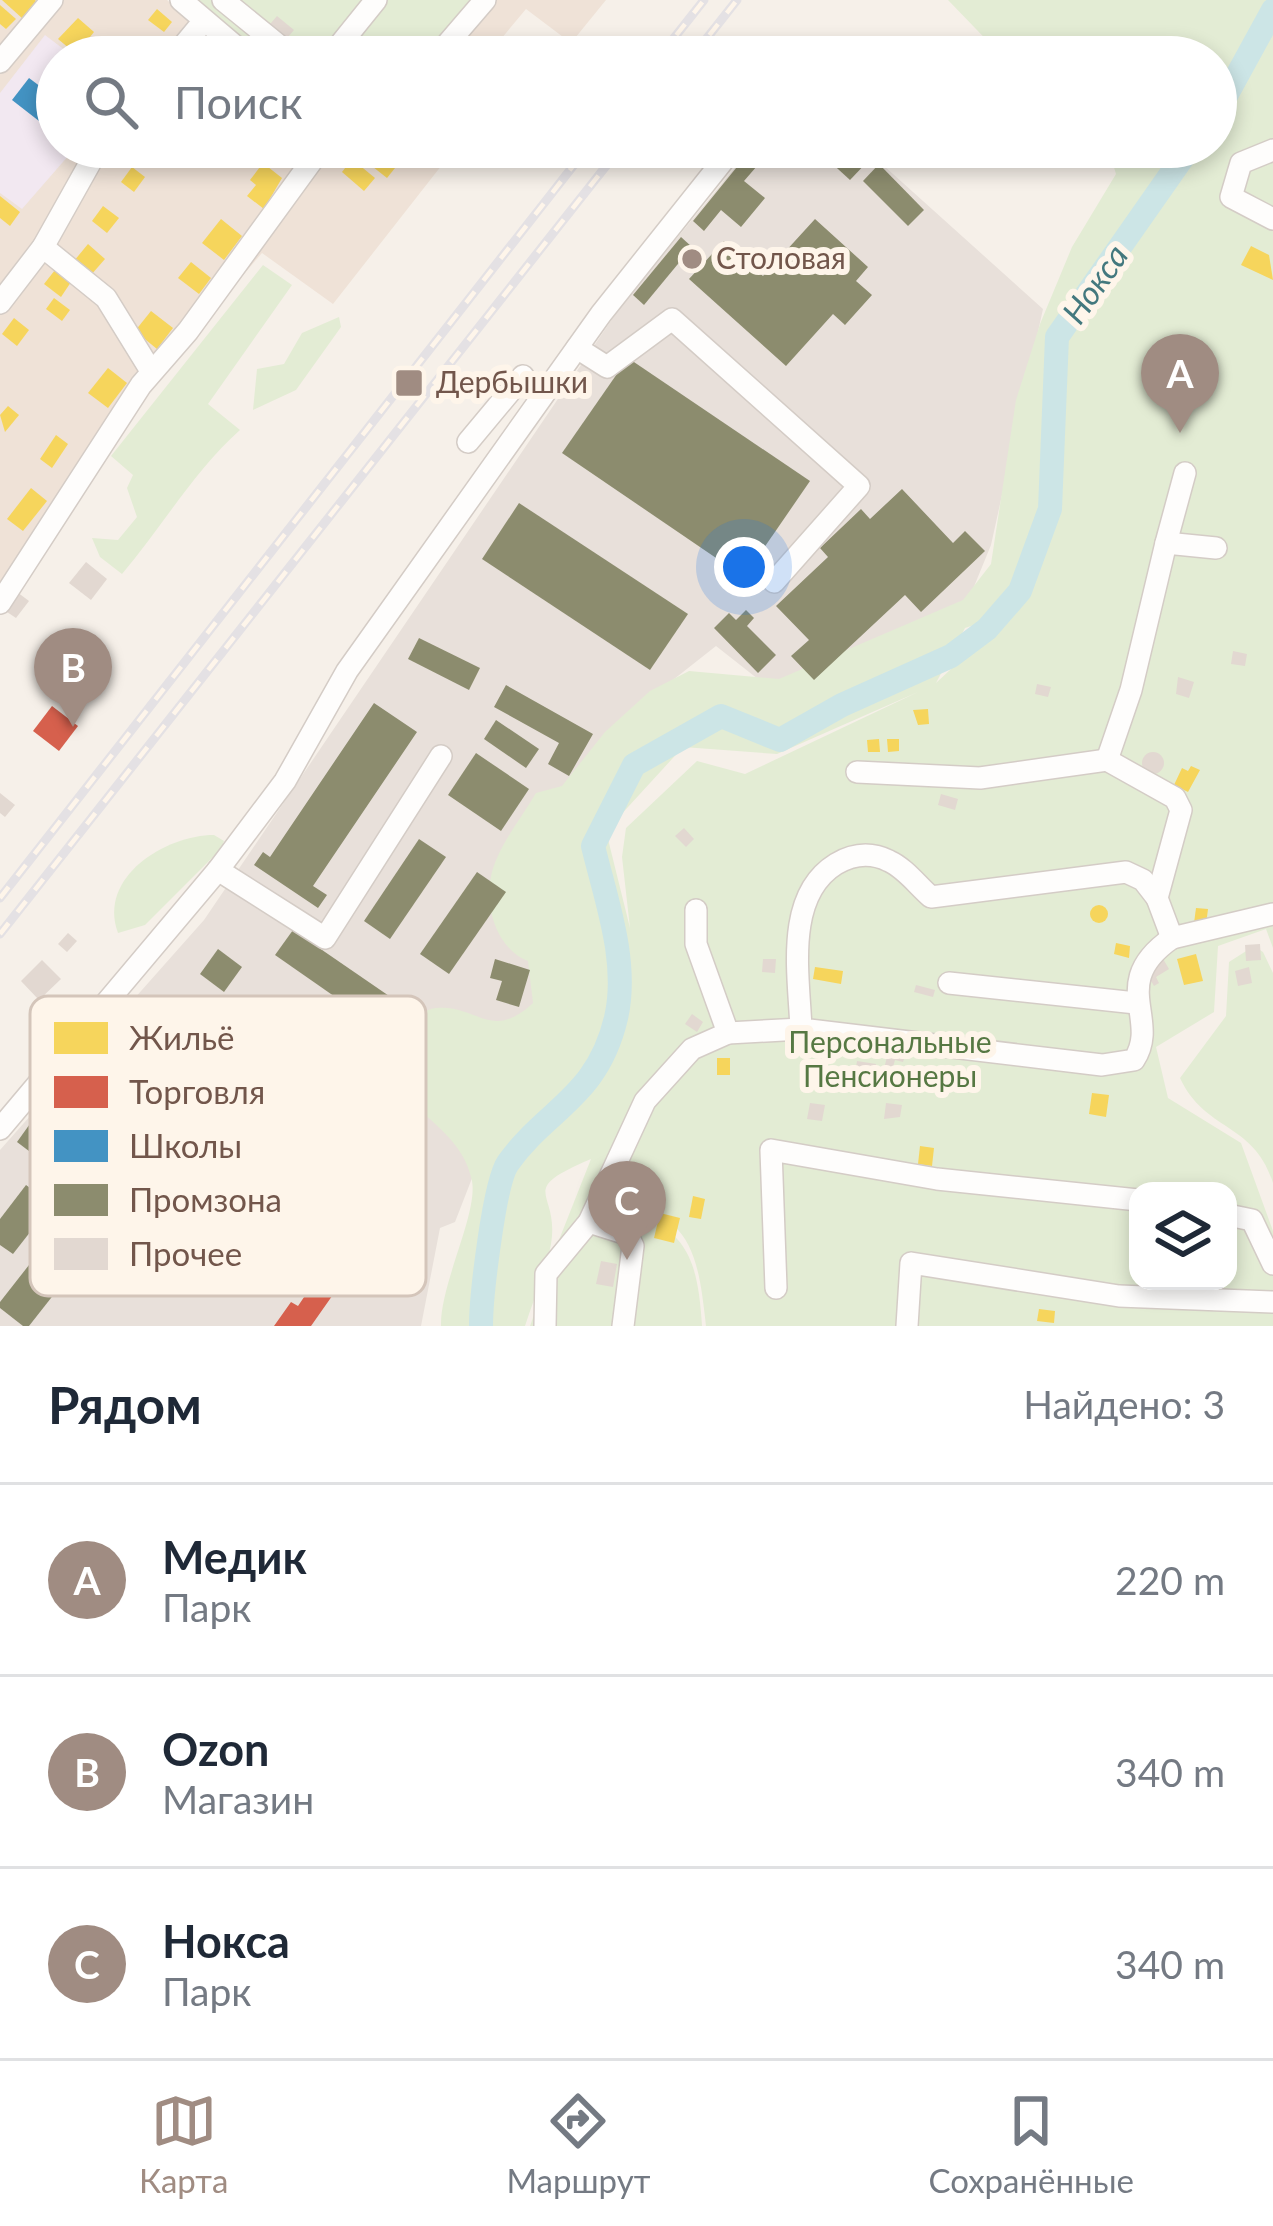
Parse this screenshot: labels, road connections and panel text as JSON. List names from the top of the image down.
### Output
{
  "water": ["Нокса"],
  "parks": ["Персональные Пенсионеры"],
  "places": {
    "other": ["Столовая"],
    "transit": ["Дербышки"]
  },
  "legend": [
    "Жильё",
    "Торговля",
    "Школы",
    "Промзона",
    "Прочее"
  ],
  "page": {
    "search": "Поиск",
    "pins": ["A", "B", "C"],
    "heading": ["Рядом", "Найдено: 3"],
    "list": [
      {
        "mark": "A",
        "name": "Медик",
        "note": "Парк",
        "value": "220 m"
      },
      {
        "mark": "B",
        "name": "Ozon",
        "note": "Магазин",
        "value": "340 m"
      },
      {
        "mark": "C",
        "name": "Нокса",
        "note": "Парк",
        "value": "340 m"
      }
    ],
    "nav": ["Карта", "Маршрут", "Сохранённые"]
  }
}
